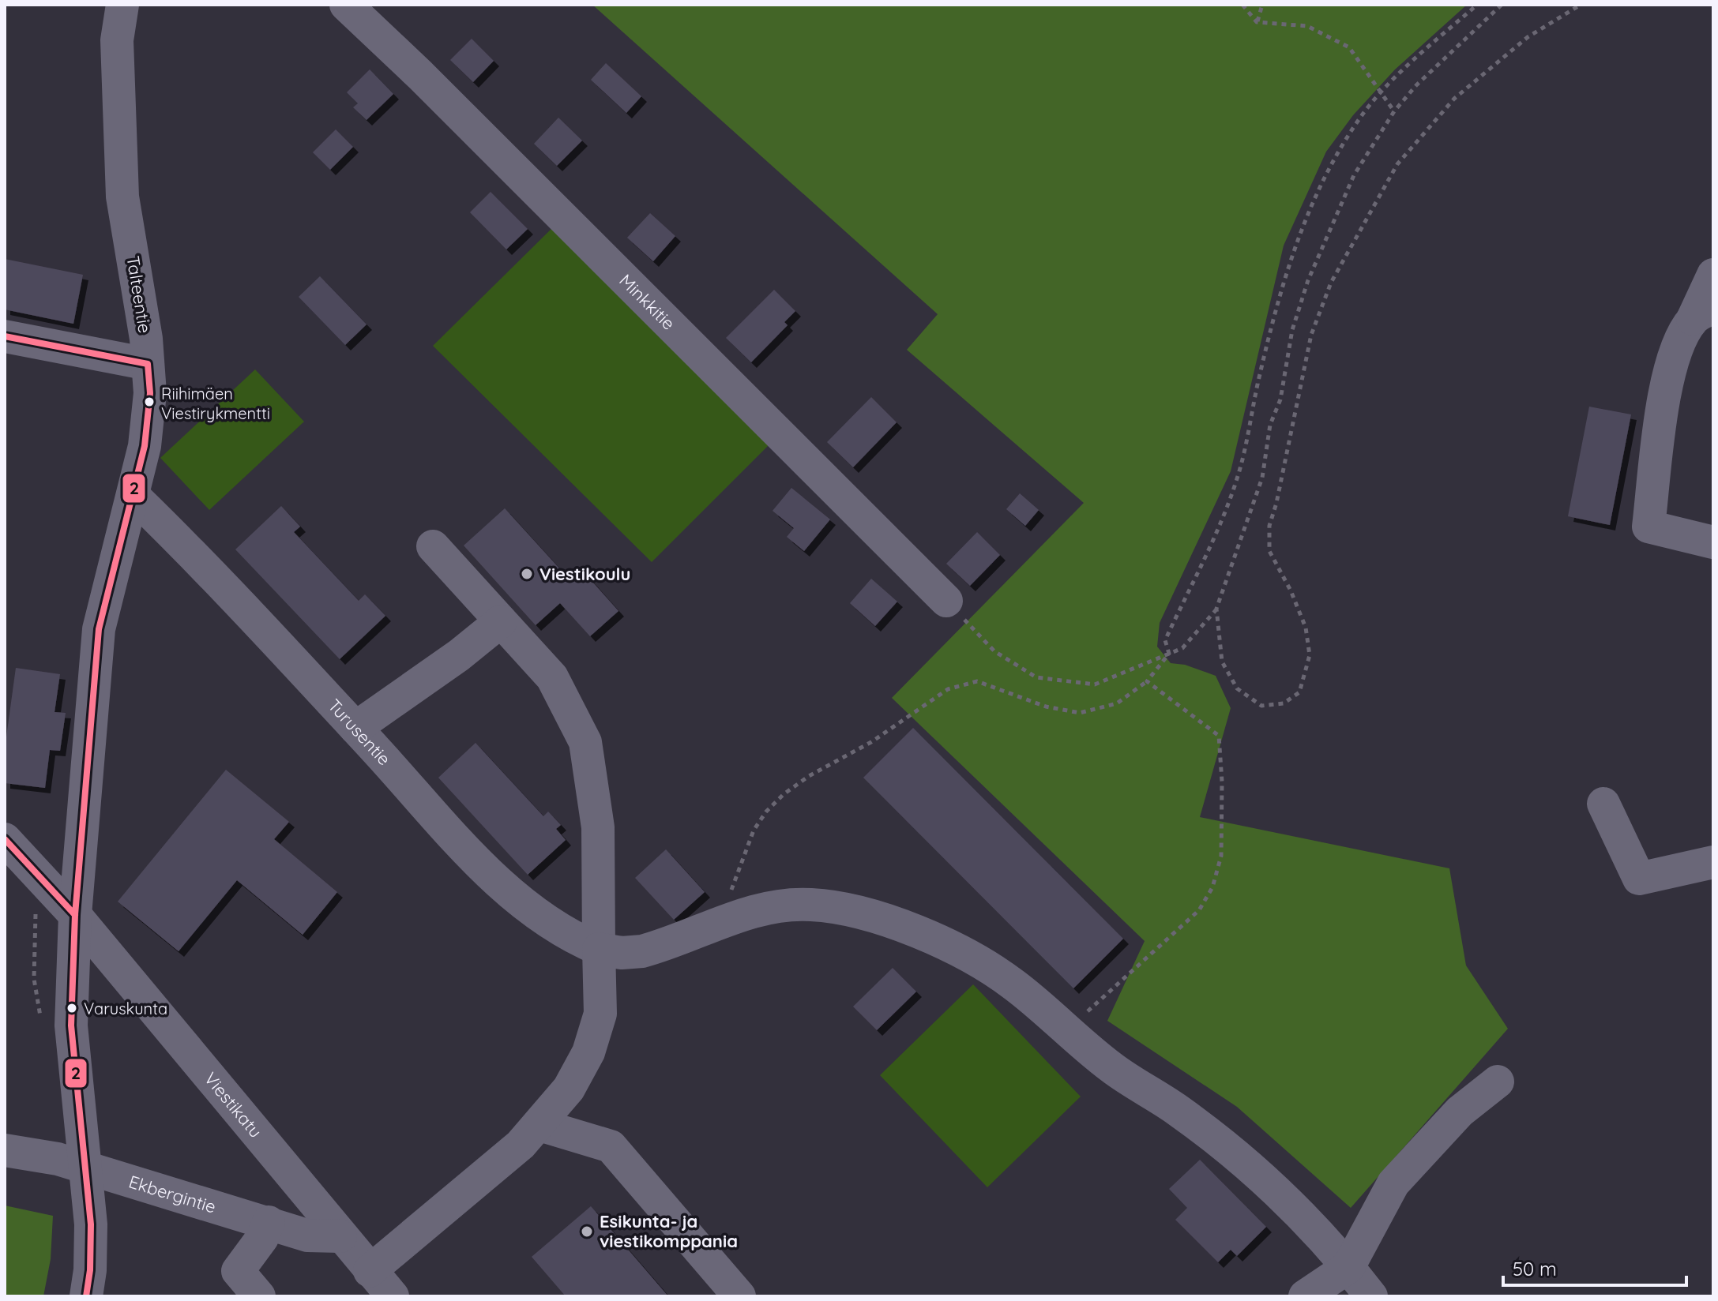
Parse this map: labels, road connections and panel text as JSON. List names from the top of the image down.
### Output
{
  "streets": {
    "street": [
      "Talteentie",
      "Minkkitie",
      "Turusentie",
      "Viestikatu",
      "Ekbergintie"
    ]
  },
  "crossings": [
    ["Talteentie", "Turusentie"],
    ["Talteentie", "Viestikatu"],
    ["Talteentie", "Ekbergintie"],
    ["Viestikatu", "Ekbergintie"]
  ],
  "places": [
    "Riihimäen Viestirykmentti",
    "Viestikoulu",
    "Varuskunta",
    "Esikunta- ja viestikomppania"
  ],
  "lines": ["transit line 2"],
  "scale_bar": "50 m"
}
